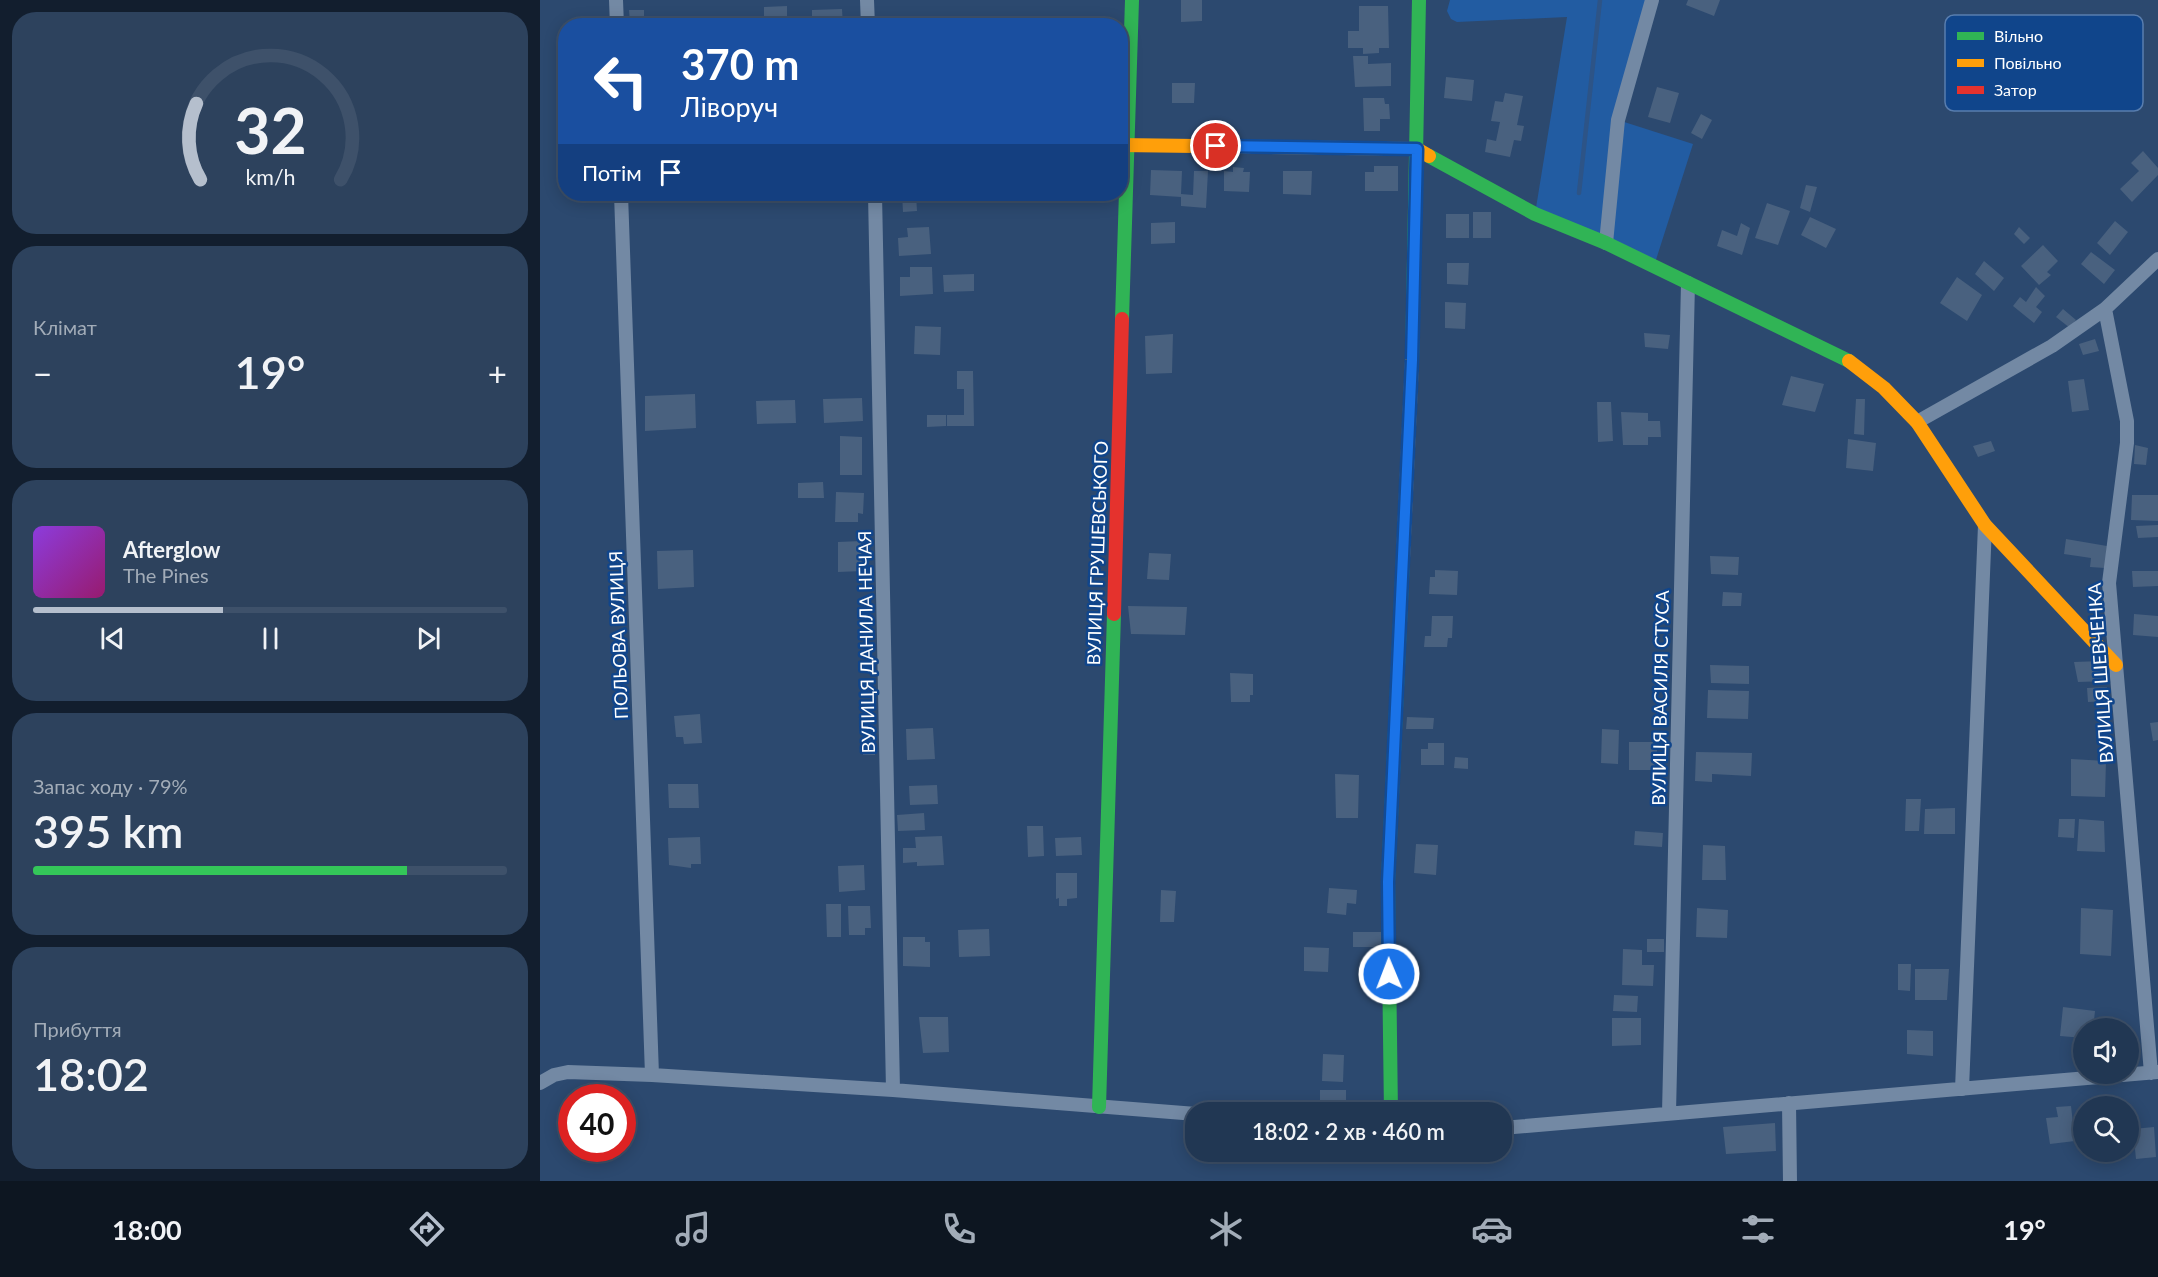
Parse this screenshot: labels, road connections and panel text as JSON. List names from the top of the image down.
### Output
{
  "streets": {
    "street": [
      "ВУЛИЦЯ ГРУШЕВСЬКОГО",
      "ПОЛЬОВА ВУЛИЦЯ",
      "ВУЛИЦЯ ДАНИЛА НЕЧАЯ",
      "ВУЛИЦЯ ШЕВЧЕНКА",
      "ВУЛИЦЯ ВАСИЛЯ СТУСА"
    ]
  },
  "legend": ["Вільно", "Повільно", "Затор"],
  "page": {
    "turn": ["370 m", "Ліворуч"],
    "then": "Потім",
    "tile": [
      "Клімат",
      ["Запас ходу · 79%", "395 km"],
      ["Прибуття", "18:02"]
    ],
    "heat": ["−", "19°", "+"],
    "song": ["Afterglow", "The Pines"],
    "limit": "40",
    "trip": "18:02 · 2 хв · 460 m",
    "tabs": ["18:00", "19°"],
    "gauge": ["32", "km/h"]
  }
}
